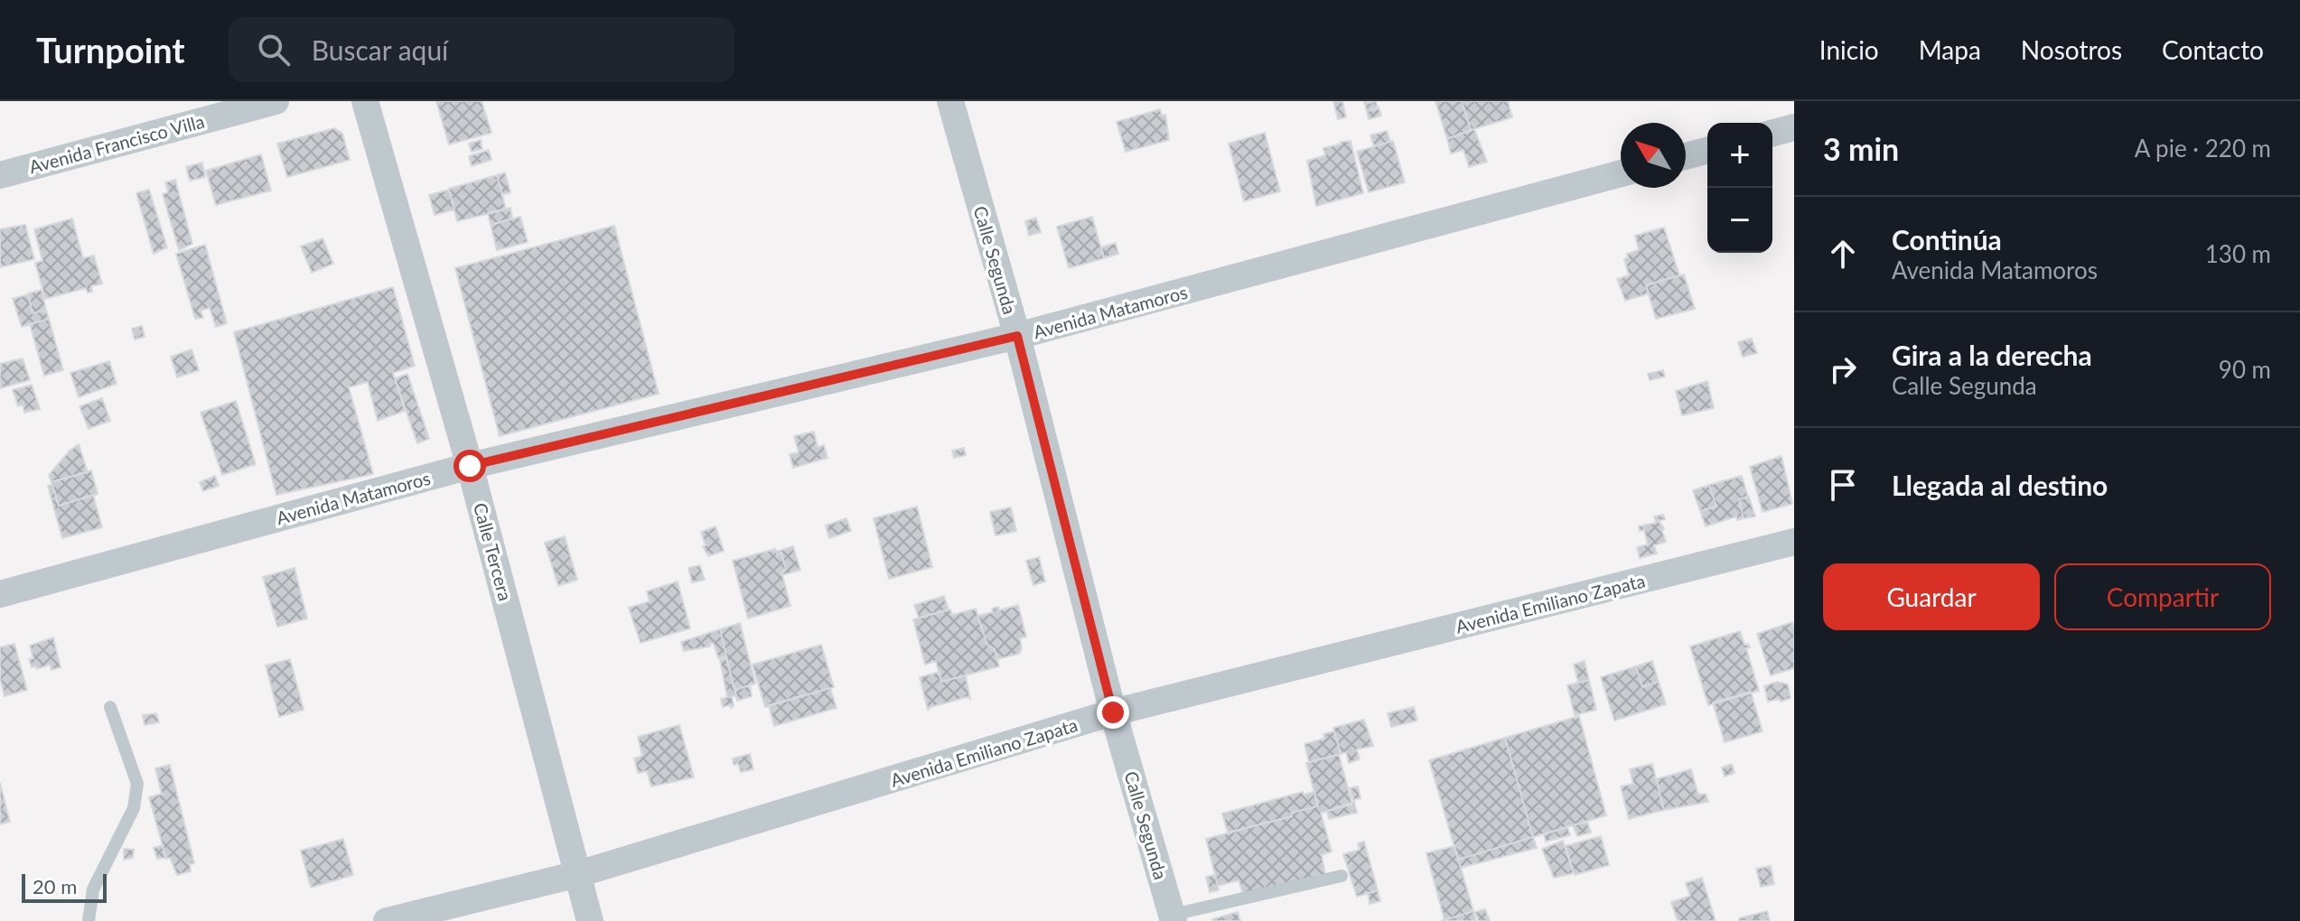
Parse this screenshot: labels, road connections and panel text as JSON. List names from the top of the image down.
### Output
{
  "streets": {
    "street": [
      "Avenida Francisco Villa",
      "Calle Segunda",
      "Avenida Matamoros",
      "Calle Tercera",
      "Avenida Emiliano Zapata"
    ]
  },
  "crossings": [
    ["Calle Segunda", "Avenida Matamoros"],
    ["Calle Segunda", "Avenida Emiliano Zapata"],
    ["Avenida Matamoros", "Calle Tercera"],
    ["Calle Tercera", "Avenida Emiliano Zapata"]
  ],
  "scale_bar": "20 m",
  "north": "top left",
  "page": {
    "header": "Turnpoint",
    "search": "Buscar aquí",
    "nav": [
      "Inicio",
      "Mapa",
      "Nosotros",
      "Contacto"
    ],
    "heading": ["3 min", "A pie · 220 m"],
    "map_buttons": ["+", "−"],
    "list": [
      ["Continúa", "Avenida Matamoros", "130 m"],
      ["Gira a la derecha", "Calle Segunda", "90 m"],
      "Llegada al destino"
    ],
    "buttons": ["Guardar", "Compartir"],
    "scale": "20 m"
  }
}
